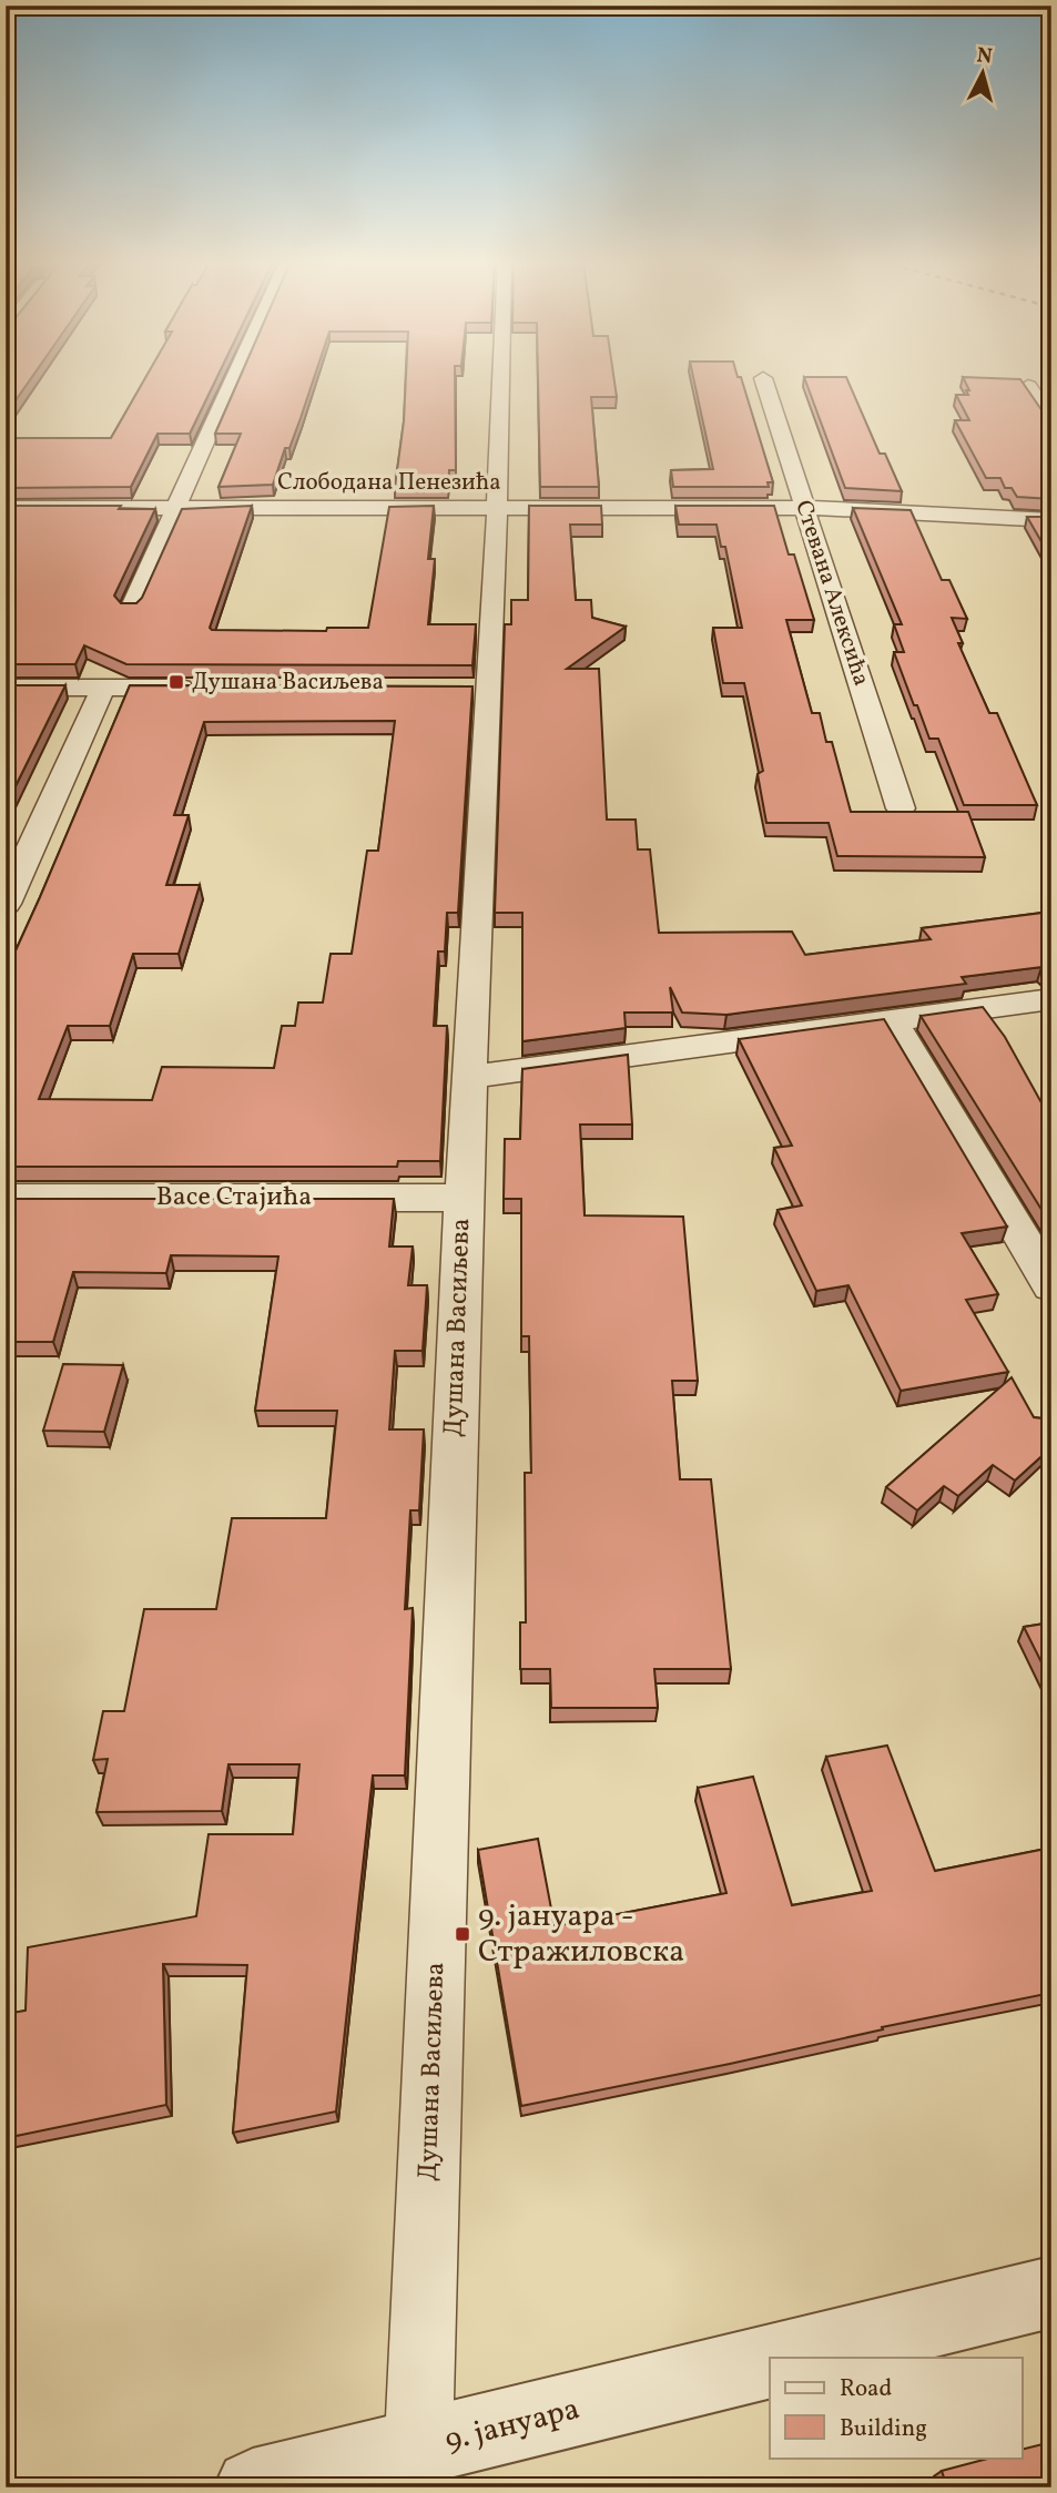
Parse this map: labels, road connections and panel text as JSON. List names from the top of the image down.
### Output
{
  "streets": {
    "street": [
      "Слободана Пенезића",
      "Стевана Алексића",
      "Васе Стајића",
      "Душана Васиљева",
      "9. јануара"
    ]
  },
  "crossings": [
    ["Слободана Пенезића", "Стевана Алексића"],
    ["Слободана Пенезића", "Душана Васиљева"],
    ["Васе Стајића", "Душана Васиљева"],
    ["Душана Васиљева", "9. јануара"]
  ],
  "places": {
    "transit": ["Душана Васиљева", "9. јануара - Стражиловска"]
  },
  "legend": ["Road", "Building"],
  "north": "top"
}
